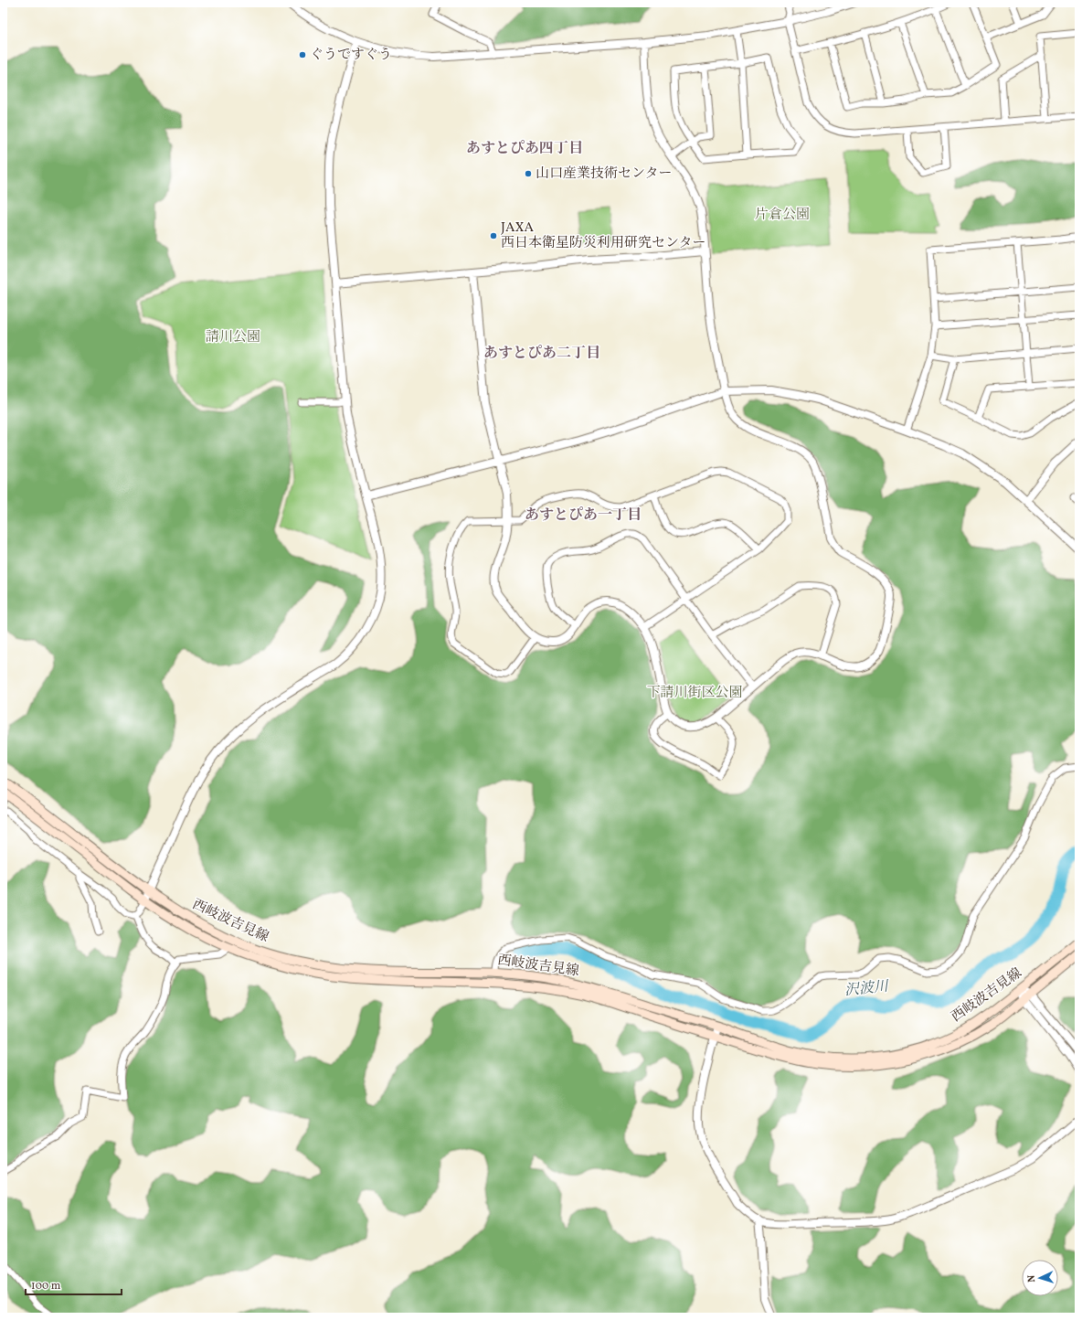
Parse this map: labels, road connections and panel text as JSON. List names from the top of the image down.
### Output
{
  "streets": {
    "main road": ["西岐波吉見線"]
  },
  "districts": ["あすとぴあ四丁目", "あすとぴあ二丁目", "あすとぴあ一丁目"],
  "water": ["沢波川"],
  "parks": ["片倉公園", "請川公園", "下請川街区公園"],
  "places": ["ぐうですぐう", "山口産業技術センター", "JAXA 西日本衛星防災利用研究センター"],
  "scale_bar": "100 m",
  "north": "left"
}
